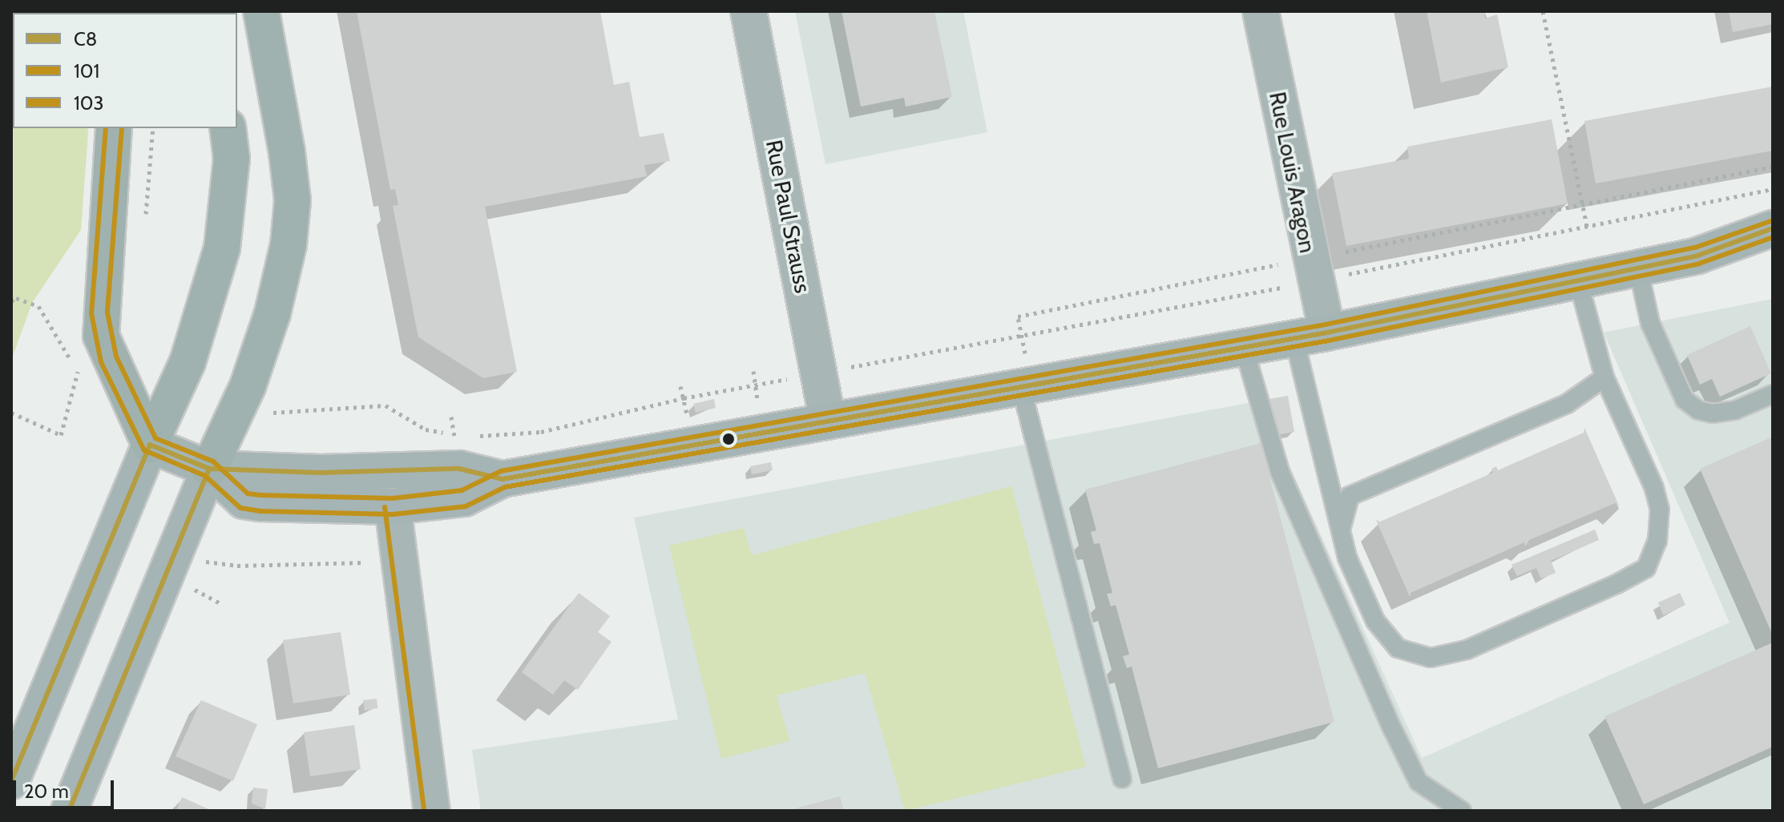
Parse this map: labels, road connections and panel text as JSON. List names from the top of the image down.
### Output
{
  "streets": {
    "street": ["Rue Louis Aragon", "Rue Paul Strauss"]
  },
  "lines": ["transit line 101", "transit line 103", "transit line C8"],
  "legend": ["C8", "101", "103"],
  "scale_bar": "20 m"
}
